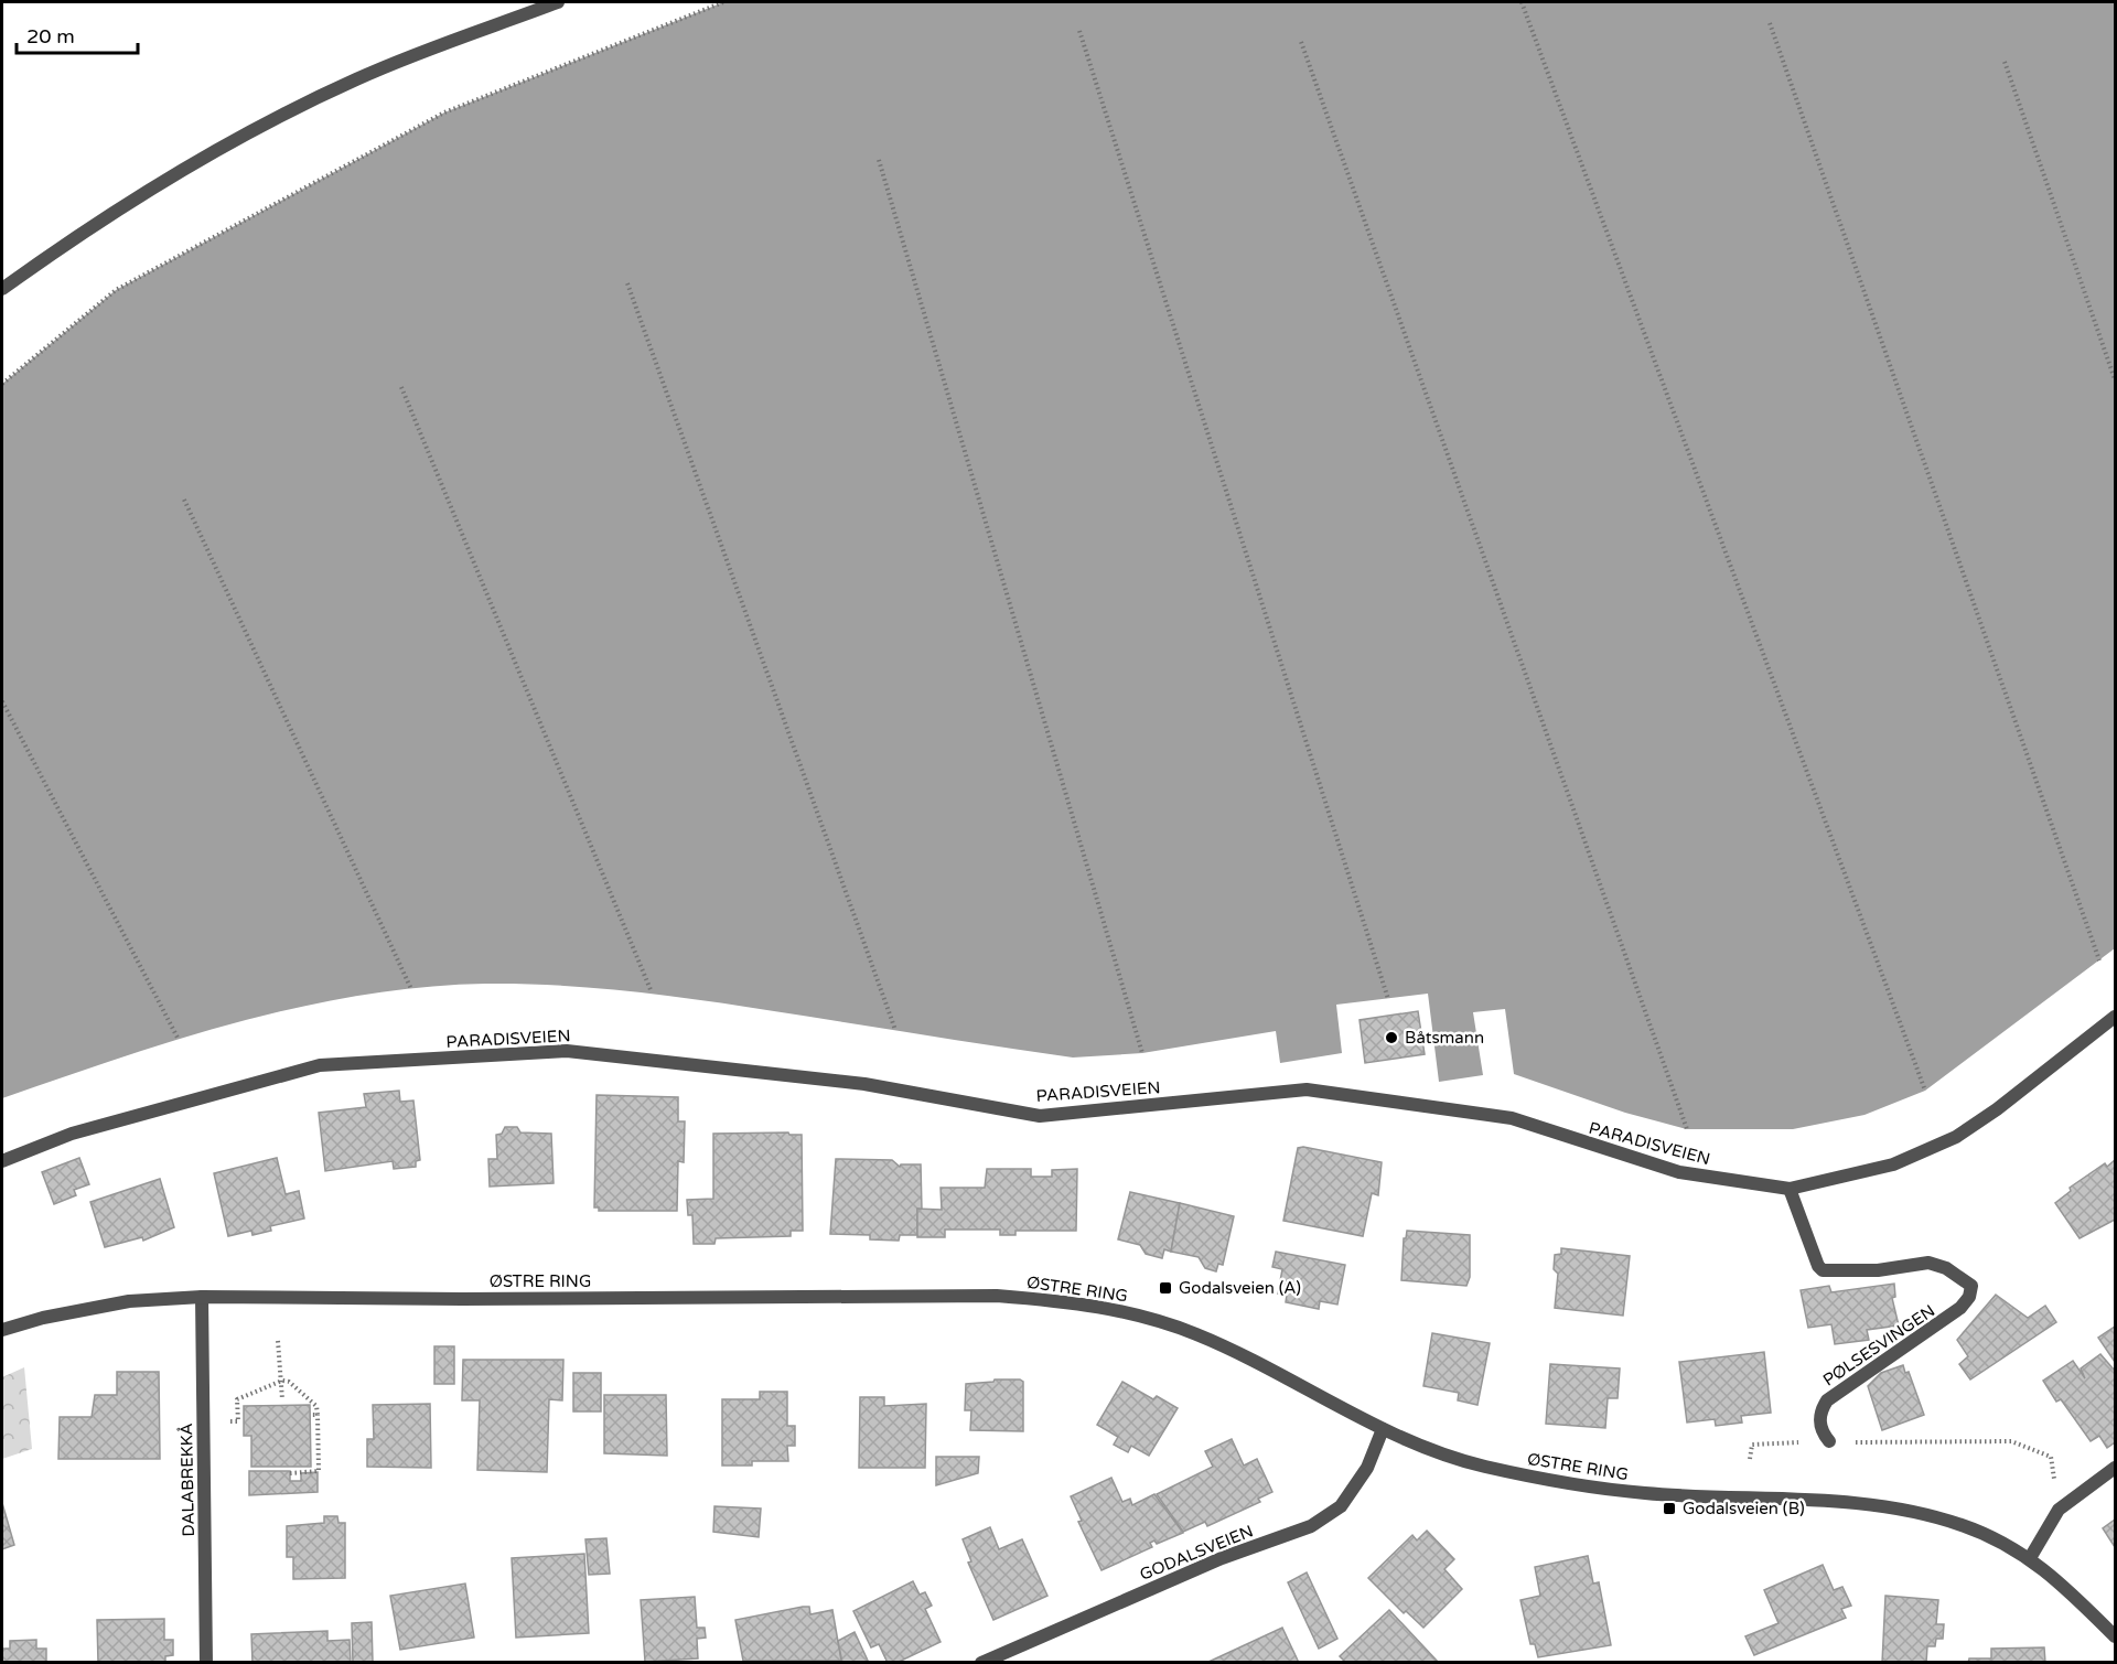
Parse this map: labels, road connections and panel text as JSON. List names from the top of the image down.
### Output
{
  "streets": {
    "street": [
      "PARADISVEIEN",
      "ØSTRE RING",
      "PØLSESVINGEN",
      "DALABREKKÅ",
      "GODALSVEIEN"
    ]
  },
  "crossings": [
    ["PARADISVEIEN", "PØLSESVINGEN"],
    ["ØSTRE RING", "DALABREKKÅ"],
    ["ØSTRE RING", "GODALSVEIEN"]
  ],
  "places": {
    "other": ["Båtsmann"],
    "transit": ["Godalsveien (A)", "Godalsveien (B)"]
  },
  "scale_bar": "20 m"
}
